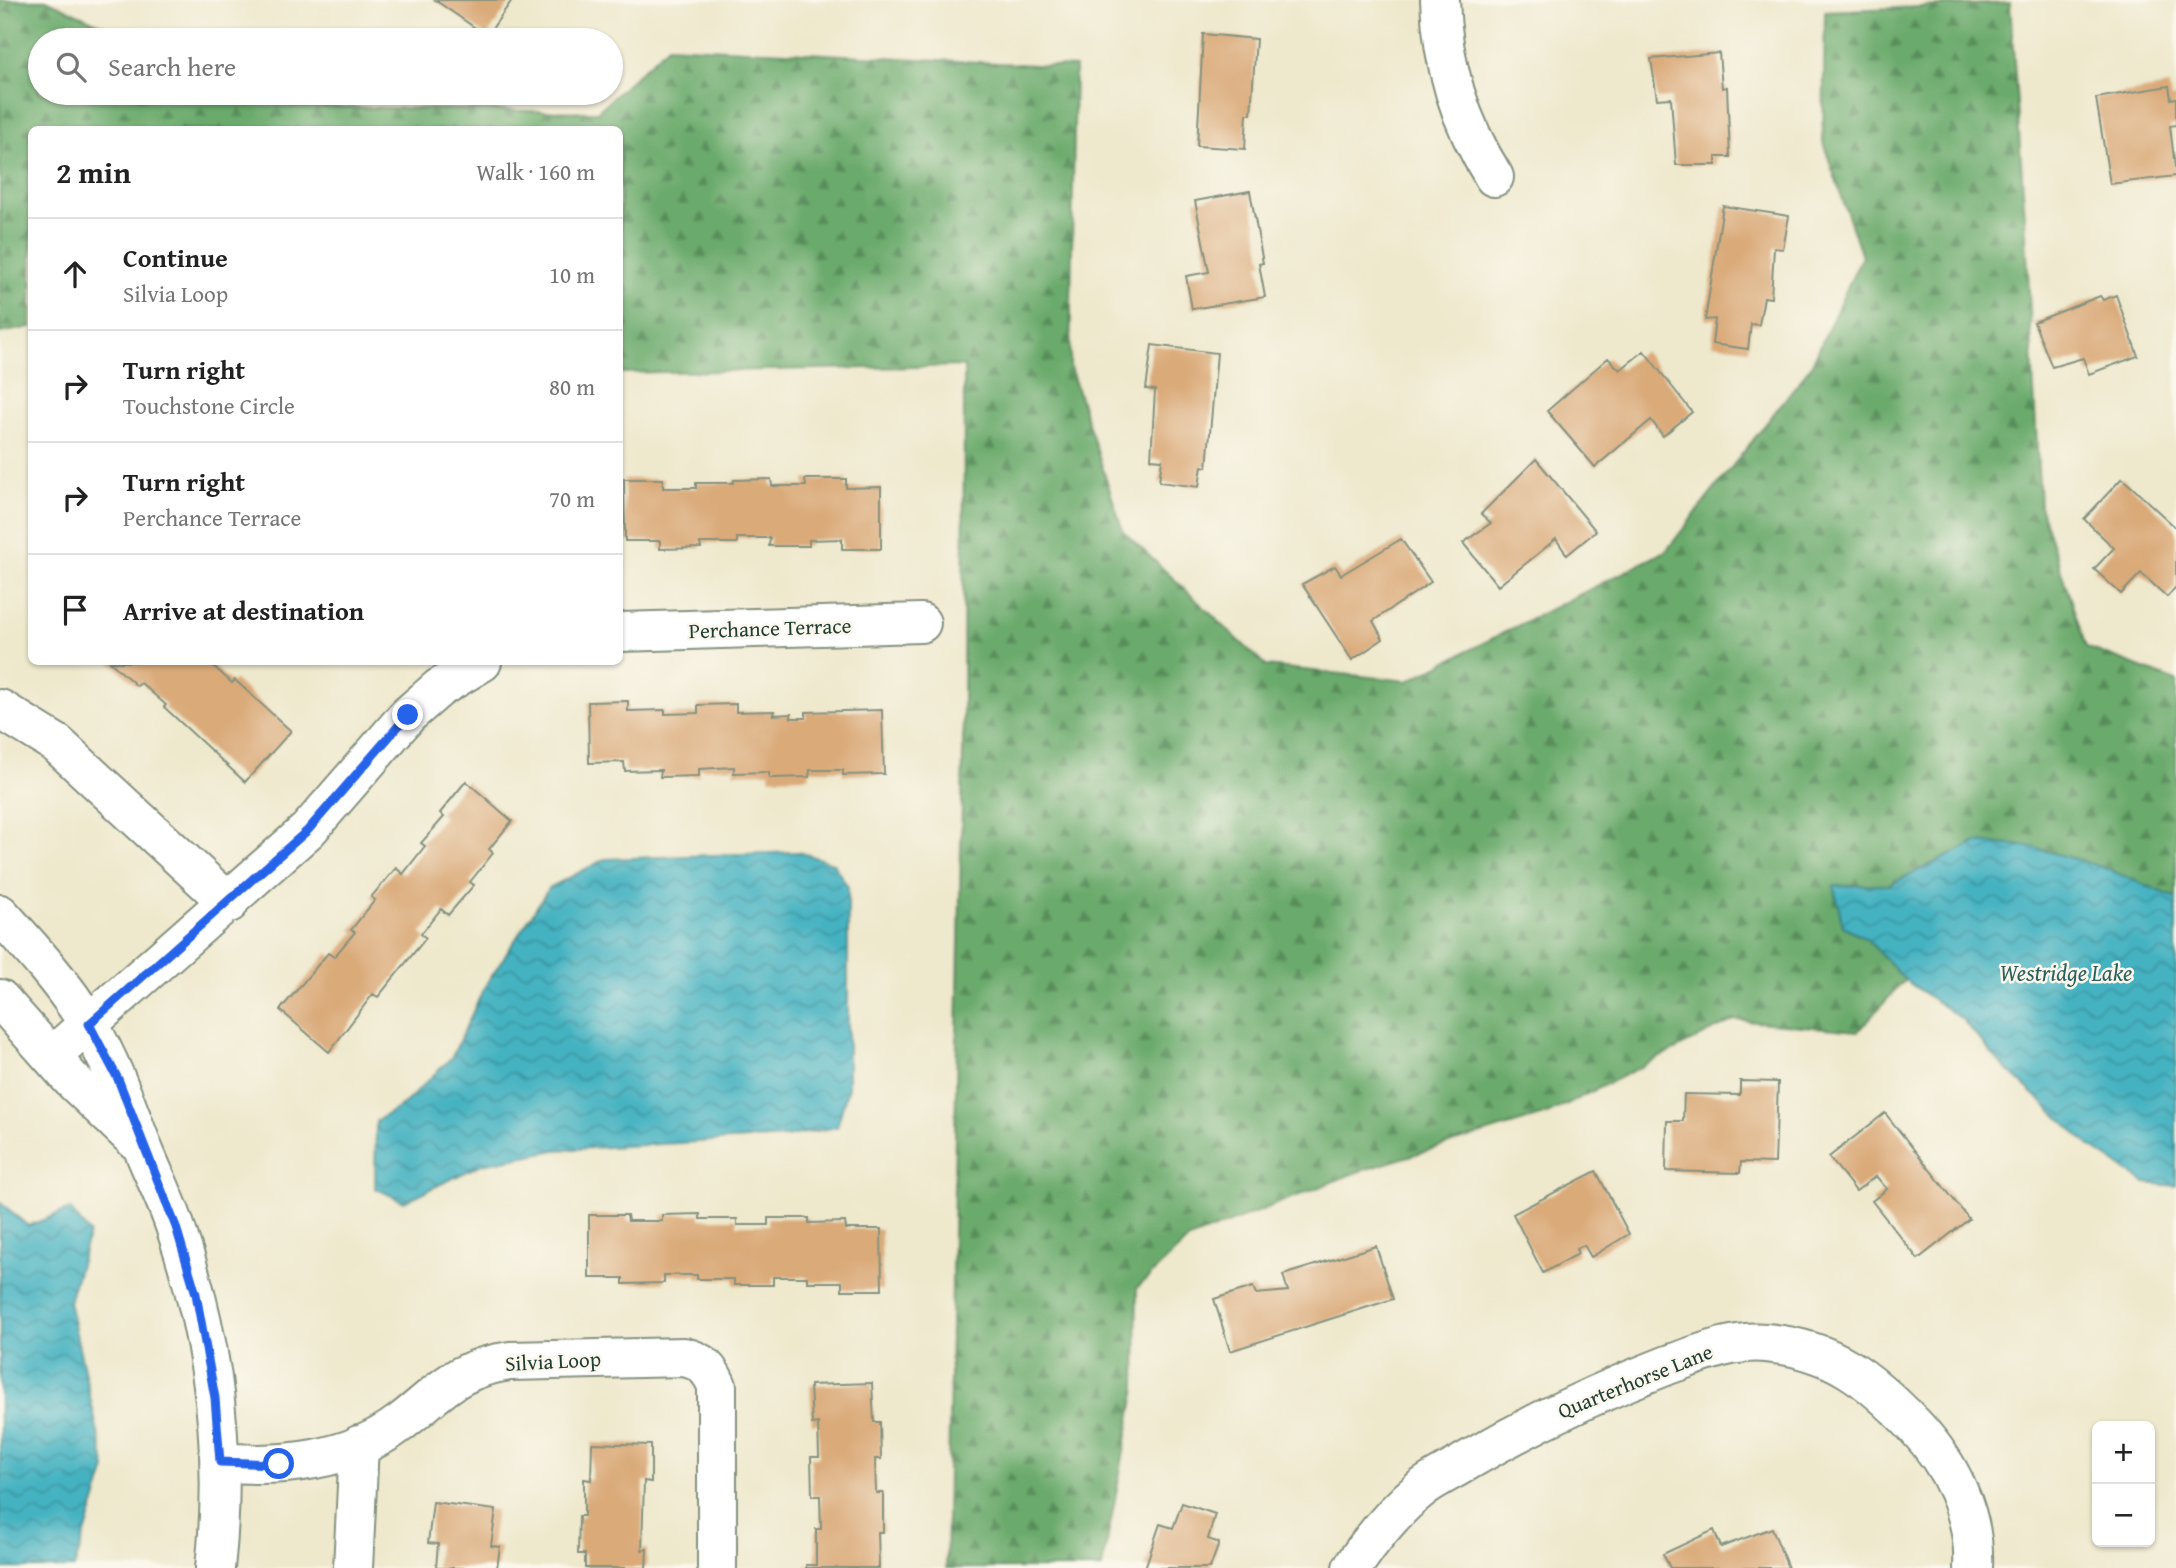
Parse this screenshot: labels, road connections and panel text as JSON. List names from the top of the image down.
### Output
{
  "streets": {
    "street": ["Perchance Terrace", "Silvia Loop", "Quarterhorse Lane"]
  },
  "water": ["Westridge Lake"],
  "page": {
    "search": "Search here",
    "heading": ["2 min", "Walk · 160 m"],
    "list": [
      ["Continue", "Silvia Loop", "10 m"],
      ["Turn right", "Touchstone Circle", "80 m"],
      ["Turn right", "Perchance Terrace", "70 m"],
      "Arrive at destination"
    ],
    "map_buttons": ["+", "−"]
  }
}
